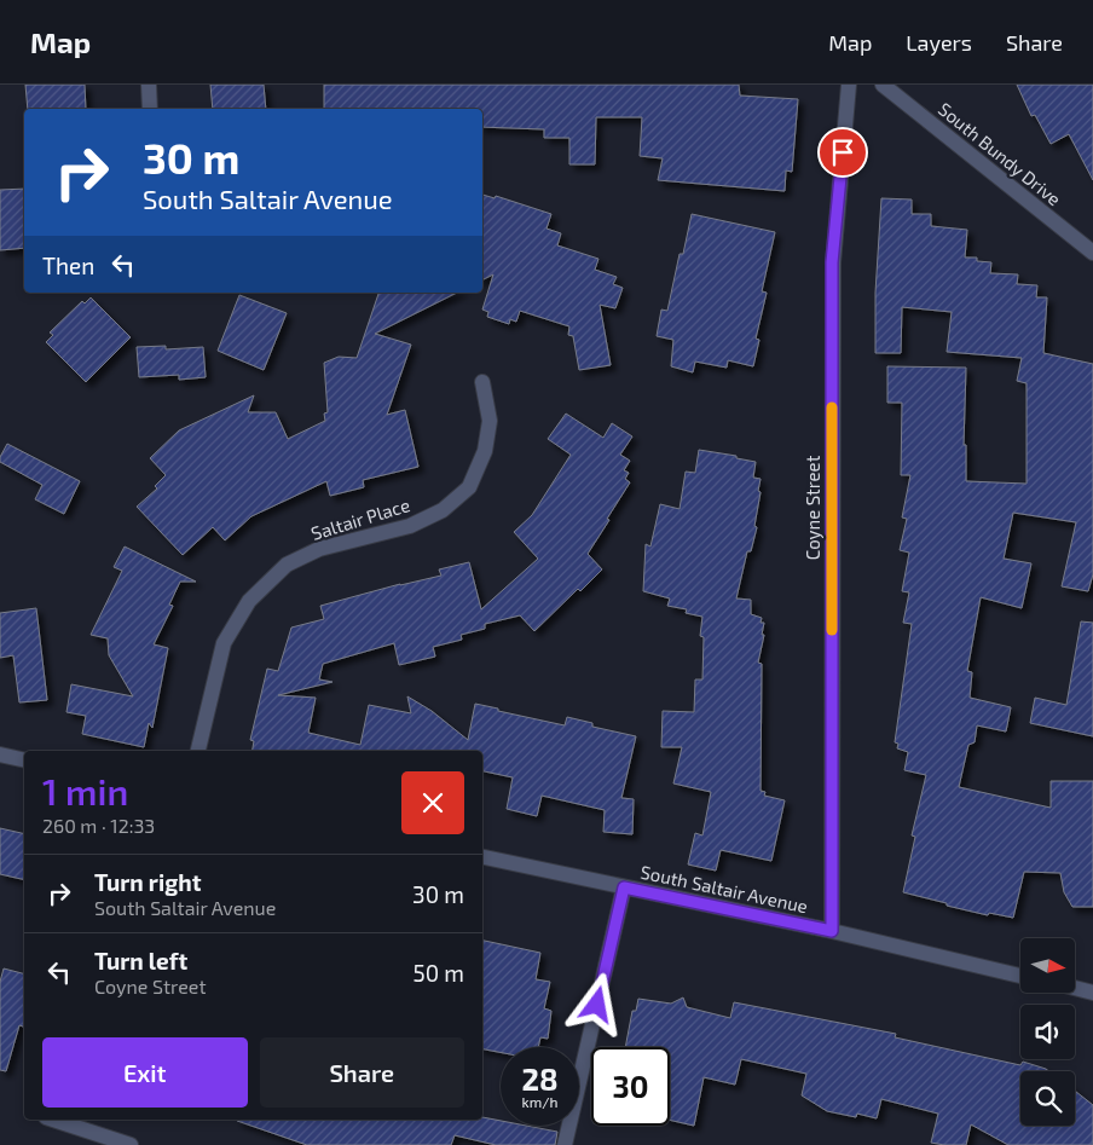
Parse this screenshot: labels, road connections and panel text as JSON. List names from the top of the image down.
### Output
{
  "streets": {
    "street": [
      "South Bundy Drive",
      "Coyne Street",
      "Saltair Place",
      "South Saltair Avenue"
    ]
  },
  "crossings": [
    ["Coyne Street", "South Saltair Avenue"]
  ],
  "north": "right",
  "page": {
    "header": "Map",
    "nav": ["Map", "Layers", "Share"],
    "turn": ["30 m", "South Saltair Avenue"],
    "then": "Then",
    "heading": ["1 min", "260 m · 12:33"],
    "list": [
      {
        "name": "Turn right",
        "note": "South Saltair Avenue",
        "value": "30 m"
      },
      {
        "name": "Turn left",
        "note": "Coyne Street",
        "value": "50 m"
      }
    ],
    "buttons": ["Exit", "Share"],
    "speed": "28 km/h",
    "limit": "30"
  }
}
